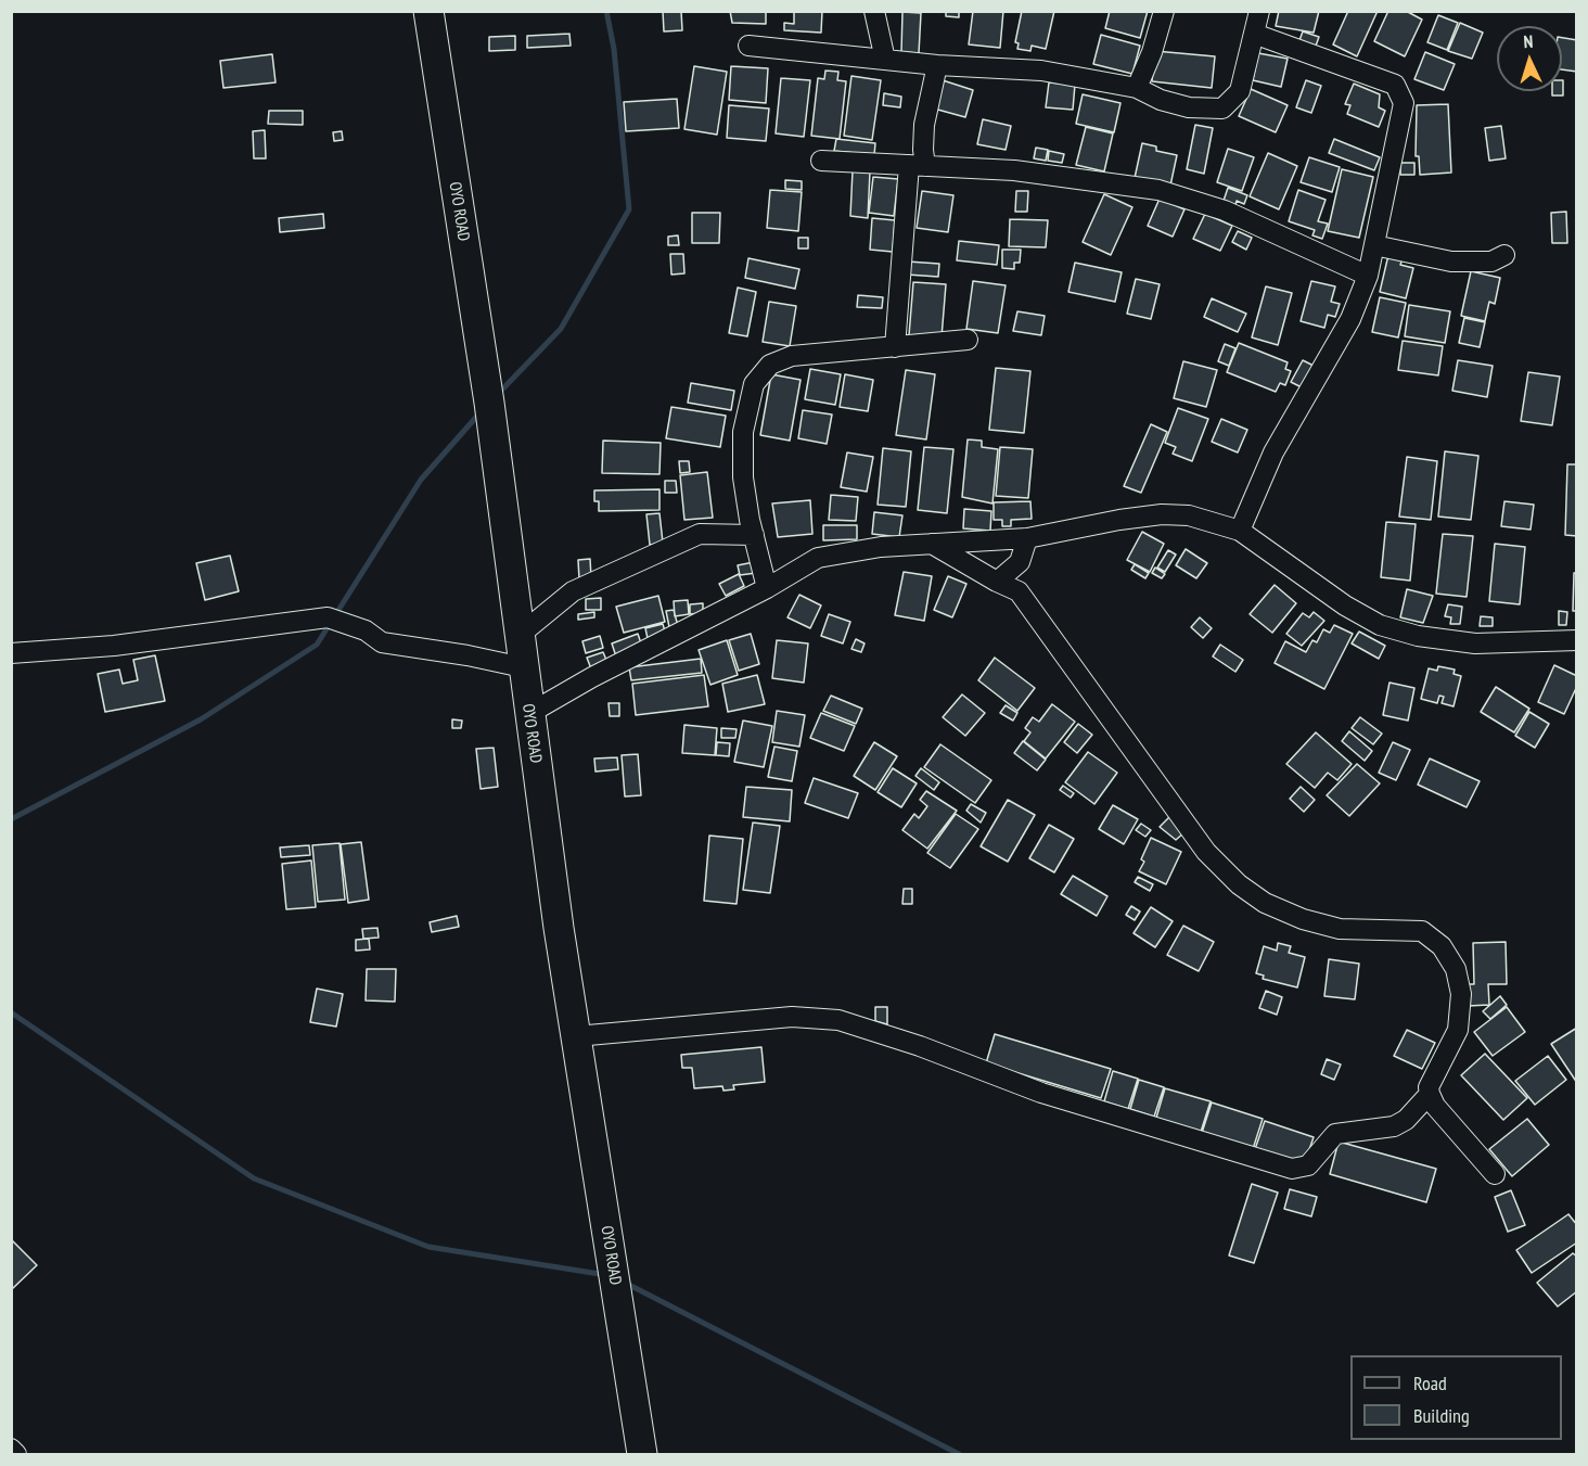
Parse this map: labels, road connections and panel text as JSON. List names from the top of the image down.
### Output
{
  "streets": {
    "highway": ["OYO ROAD"]
  },
  "legend": ["Road", "Building"],
  "north": "top"
}
